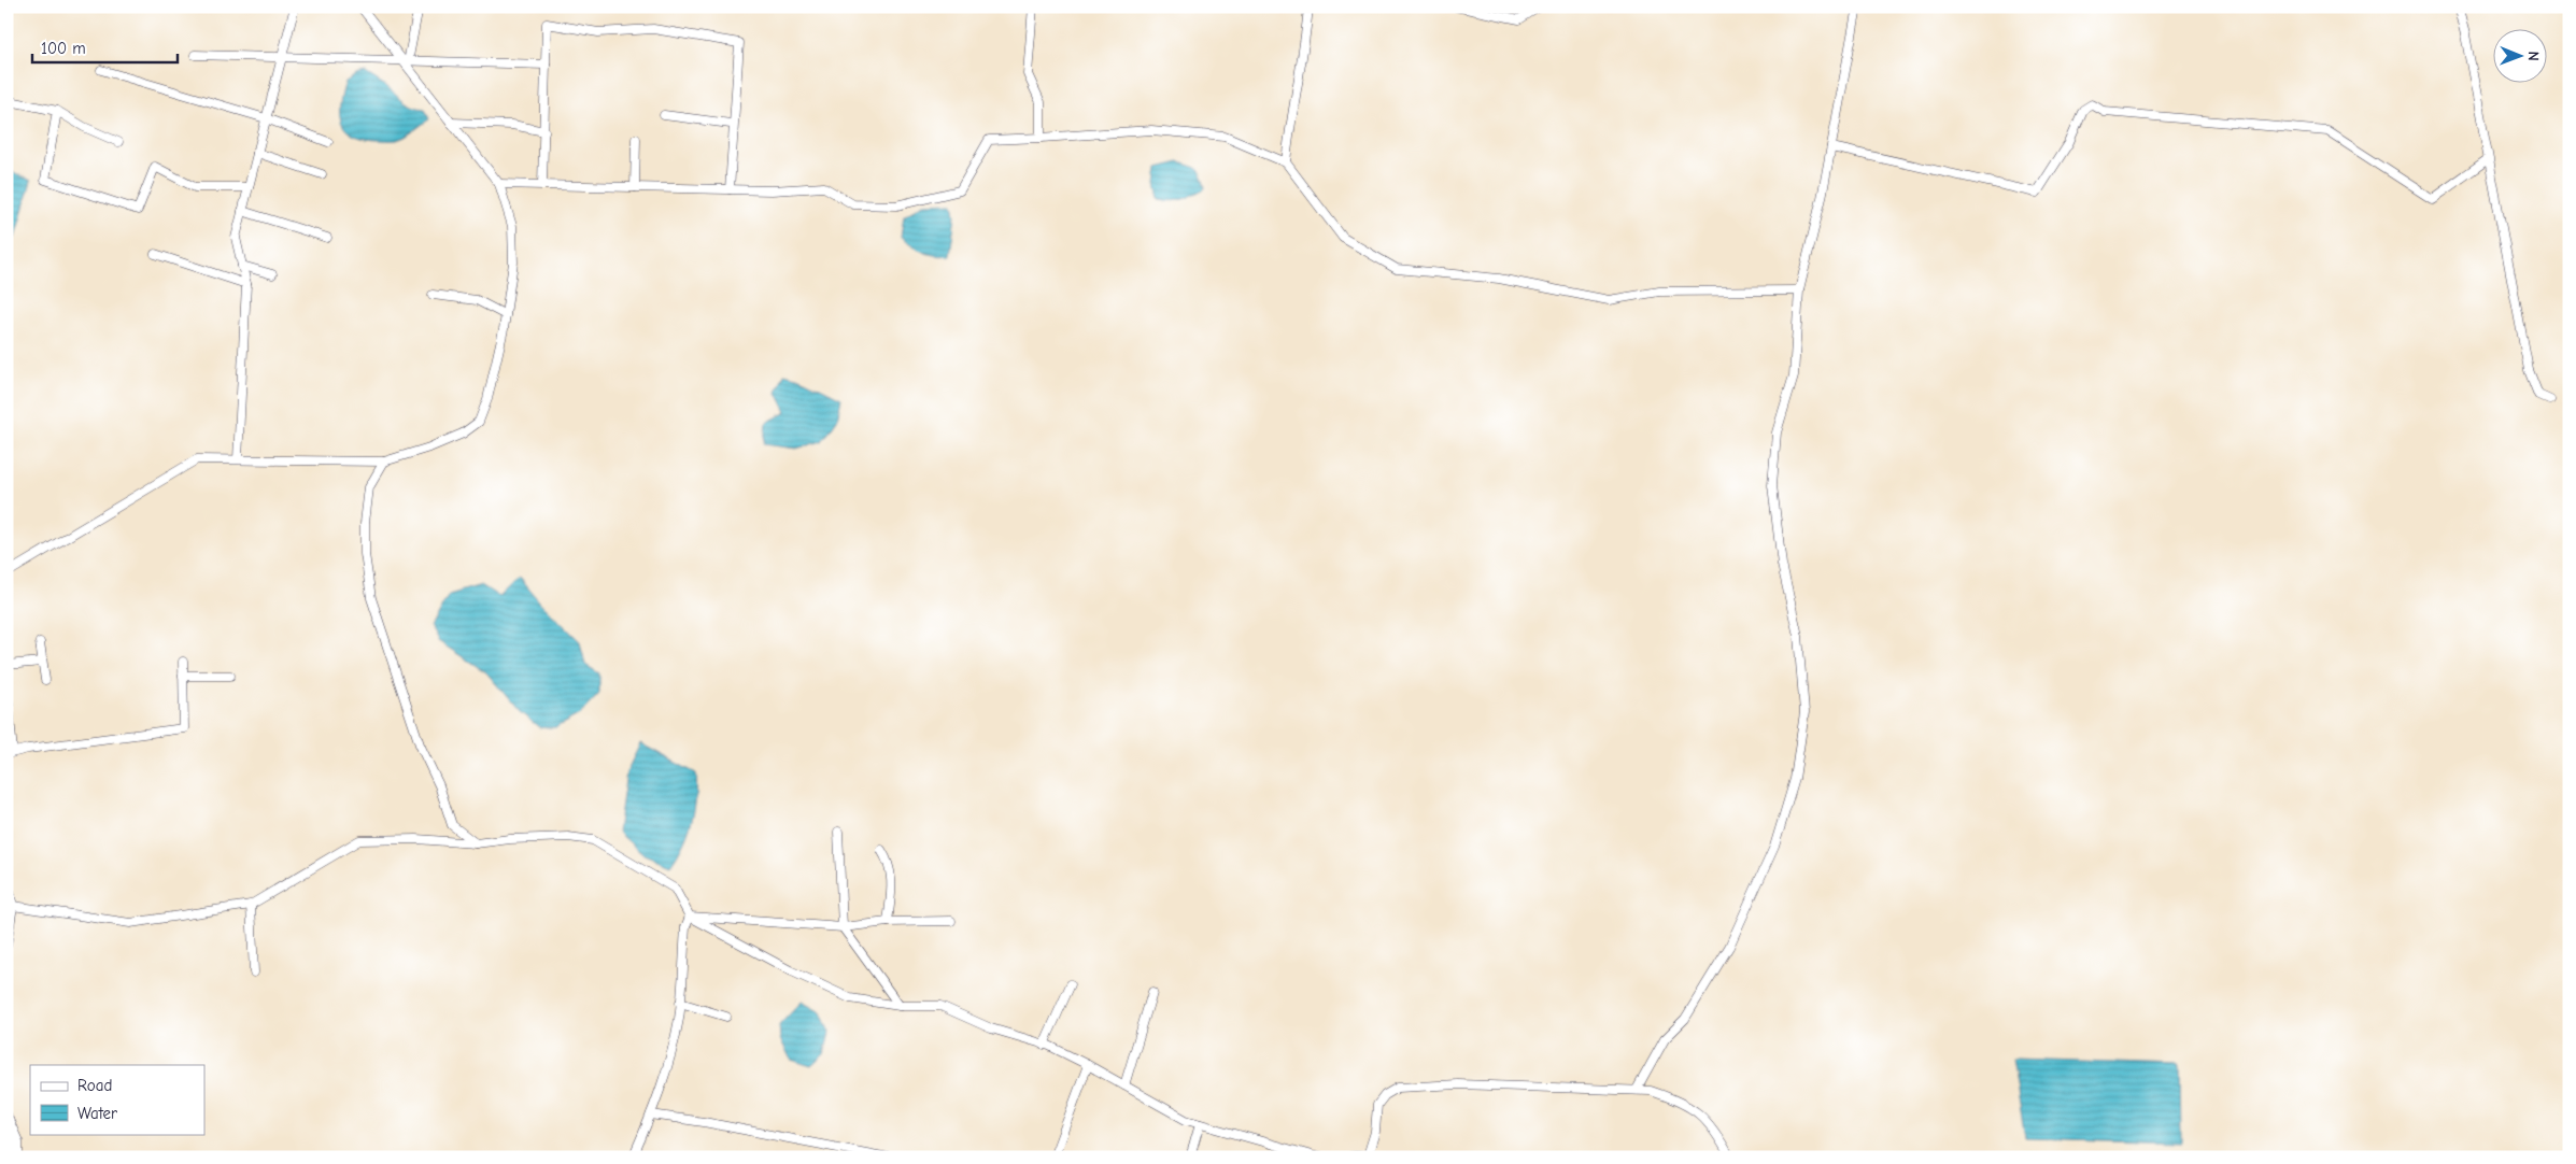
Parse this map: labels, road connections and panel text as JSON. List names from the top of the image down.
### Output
{
  "legend": ["Road", "Water"],
  "scale_bar": "100 m",
  "north": "right"
}
